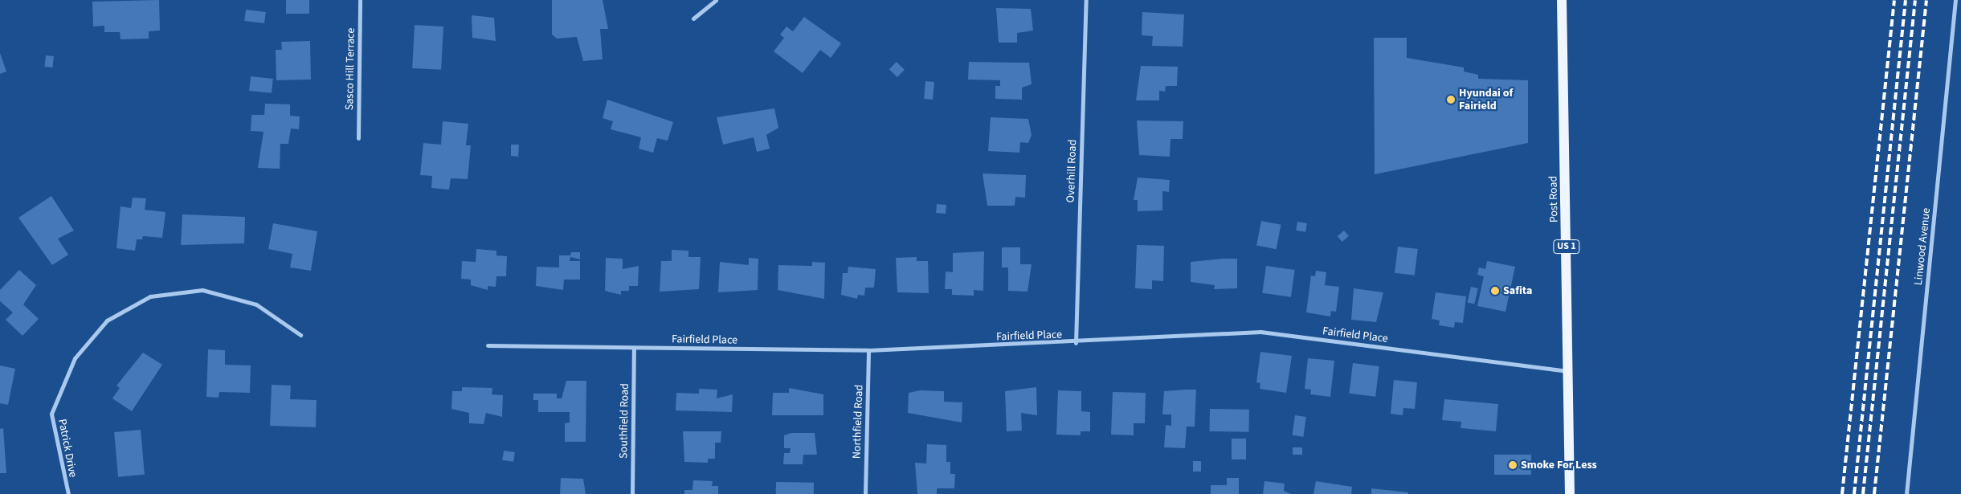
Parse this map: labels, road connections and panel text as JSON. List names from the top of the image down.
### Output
{
  "streets": {
    "main road": ["Post Road", "US 1"],
    "street": [
      "Sasco Hill Terrace",
      "Overhill Road",
      "Linwood Avenue",
      "Fairfield Place",
      "Southfield Road",
      "Northfield Road",
      "Patrick Drive"
    ]
  },
  "crossings": [
    ["Overhill Road", "Fairfield Place"],
    ["Post Road", "Fairfield Place"],
    ["Fairfield Place", "Southfield Road"],
    ["Fairfield Place", "Northfield Road"]
  ],
  "places": ["Hyundai of Fairield", "Safita", "Smoke For Less"]
}
